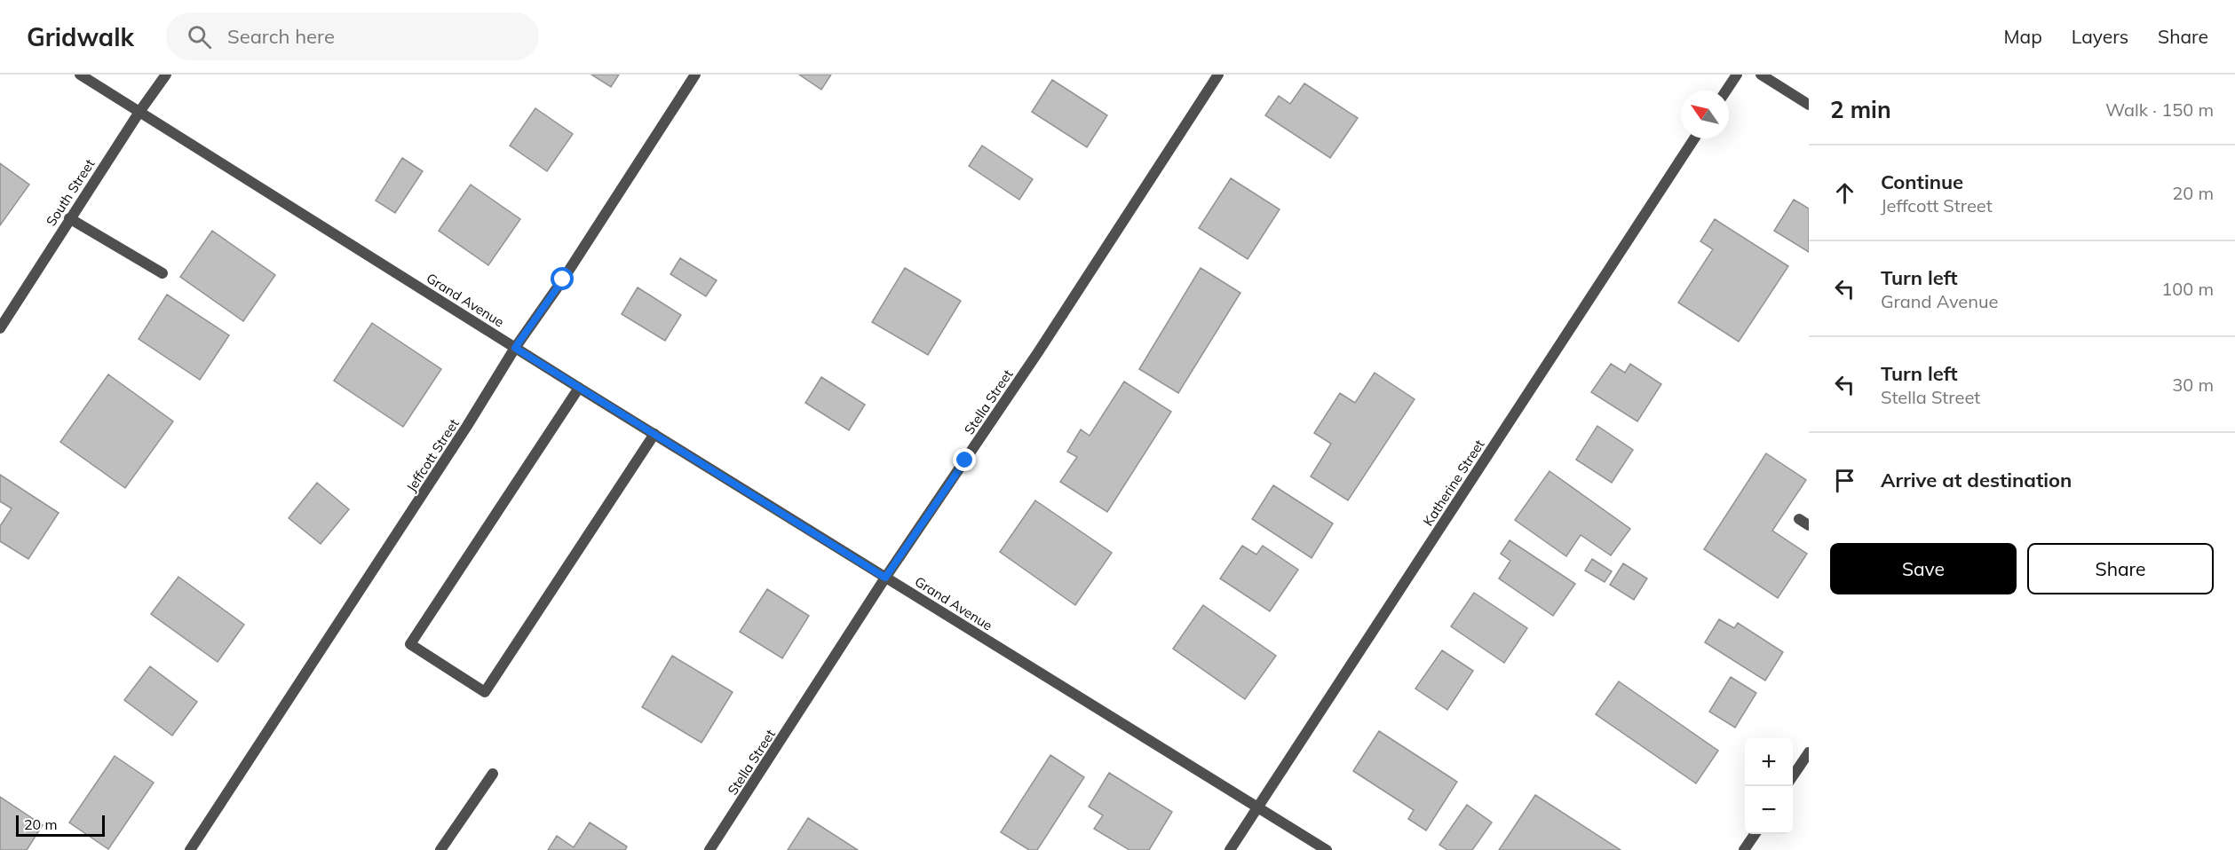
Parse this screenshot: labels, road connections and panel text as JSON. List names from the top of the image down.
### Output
{
  "streets": {
    "street": [
      "South Street",
      "Grand Avenue",
      "Stella Street",
      "Jeffcott Street",
      "Katherine Street"
    ]
  },
  "crossings": [
    ["South Street", "Grand Avenue"],
    ["Grand Avenue", "Stella Street"],
    ["Grand Avenue", "Jeffcott Street"],
    ["Grand Avenue", "Katherine Street"]
  ],
  "scale_bar": "20 m",
  "north": "top left",
  "page": {
    "header": "Gridwalk",
    "search": "Search here",
    "nav": ["Map", "Layers", "Share"],
    "heading": ["2 min", "Walk · 150 m"],
    "list": [
      ["Continue", "Jeffcott Street", "20 m"],
      ["Turn left", "Grand Avenue", "100 m"],
      ["Turn left", "Stella Street", "30 m"],
      "Arrive at destination"
    ],
    "buttons": ["Save", "Share"],
    "map_buttons": ["+", "−"],
    "scale": "20 m"
  }
}
